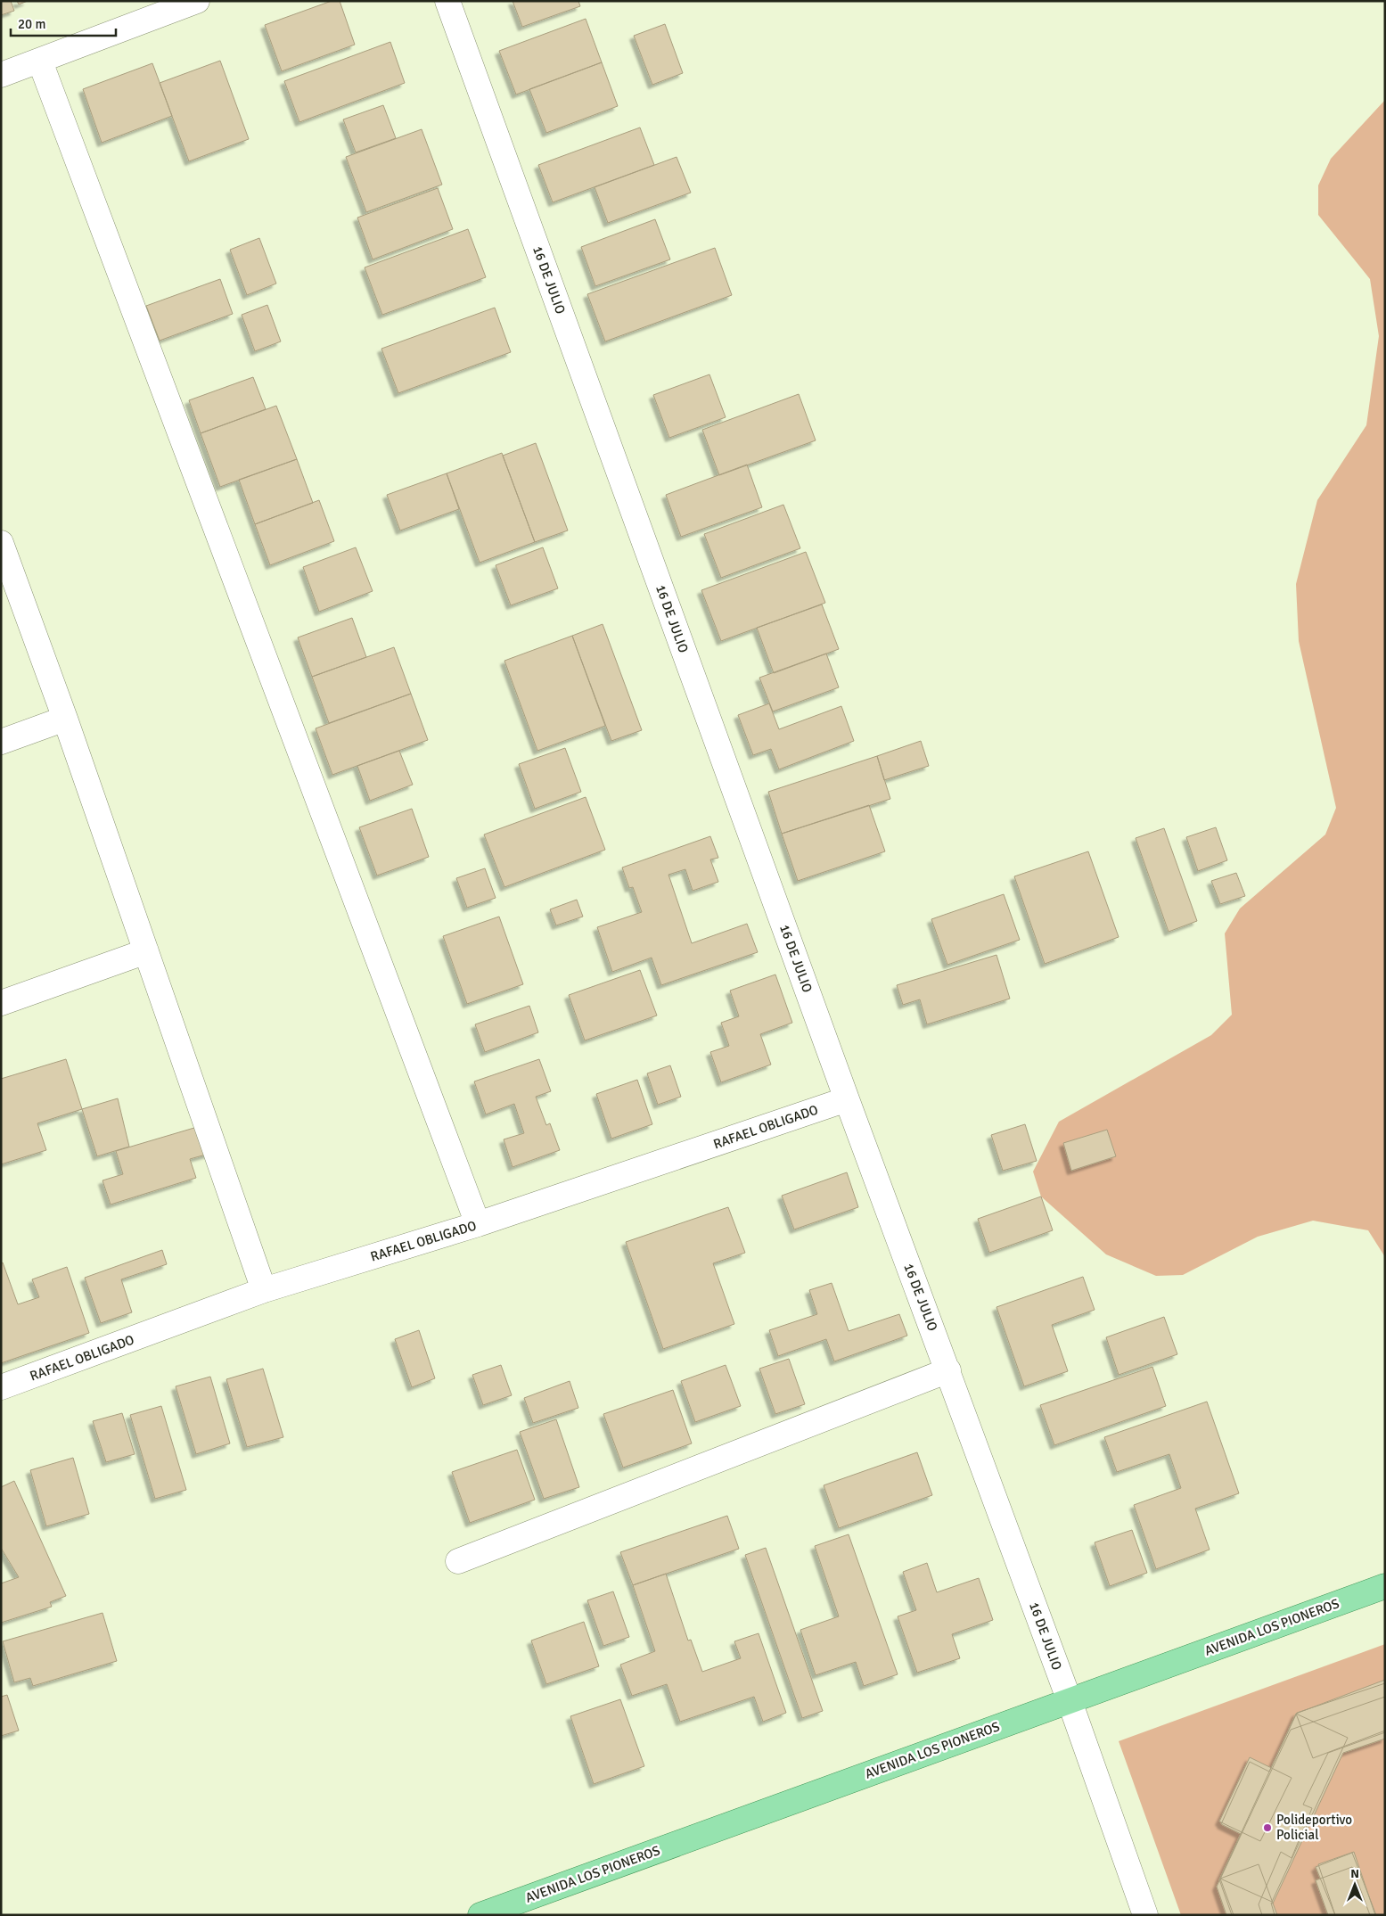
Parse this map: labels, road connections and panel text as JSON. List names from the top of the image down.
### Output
{
  "streets": {
    "main road": ["AVENIDA LOS PIONEROS"],
    "street": ["16 DE JULIO", "RAFAEL OBLIGADO"]
  },
  "crossings": [
    ["16 DE JULIO", "RAFAEL OBLIGADO"],
    ["16 DE JULIO", "AVENIDA LOS PIONEROS"]
  ],
  "places": ["Polideportivo Policial"],
  "scale_bar": "20 m",
  "north": "top"
}
